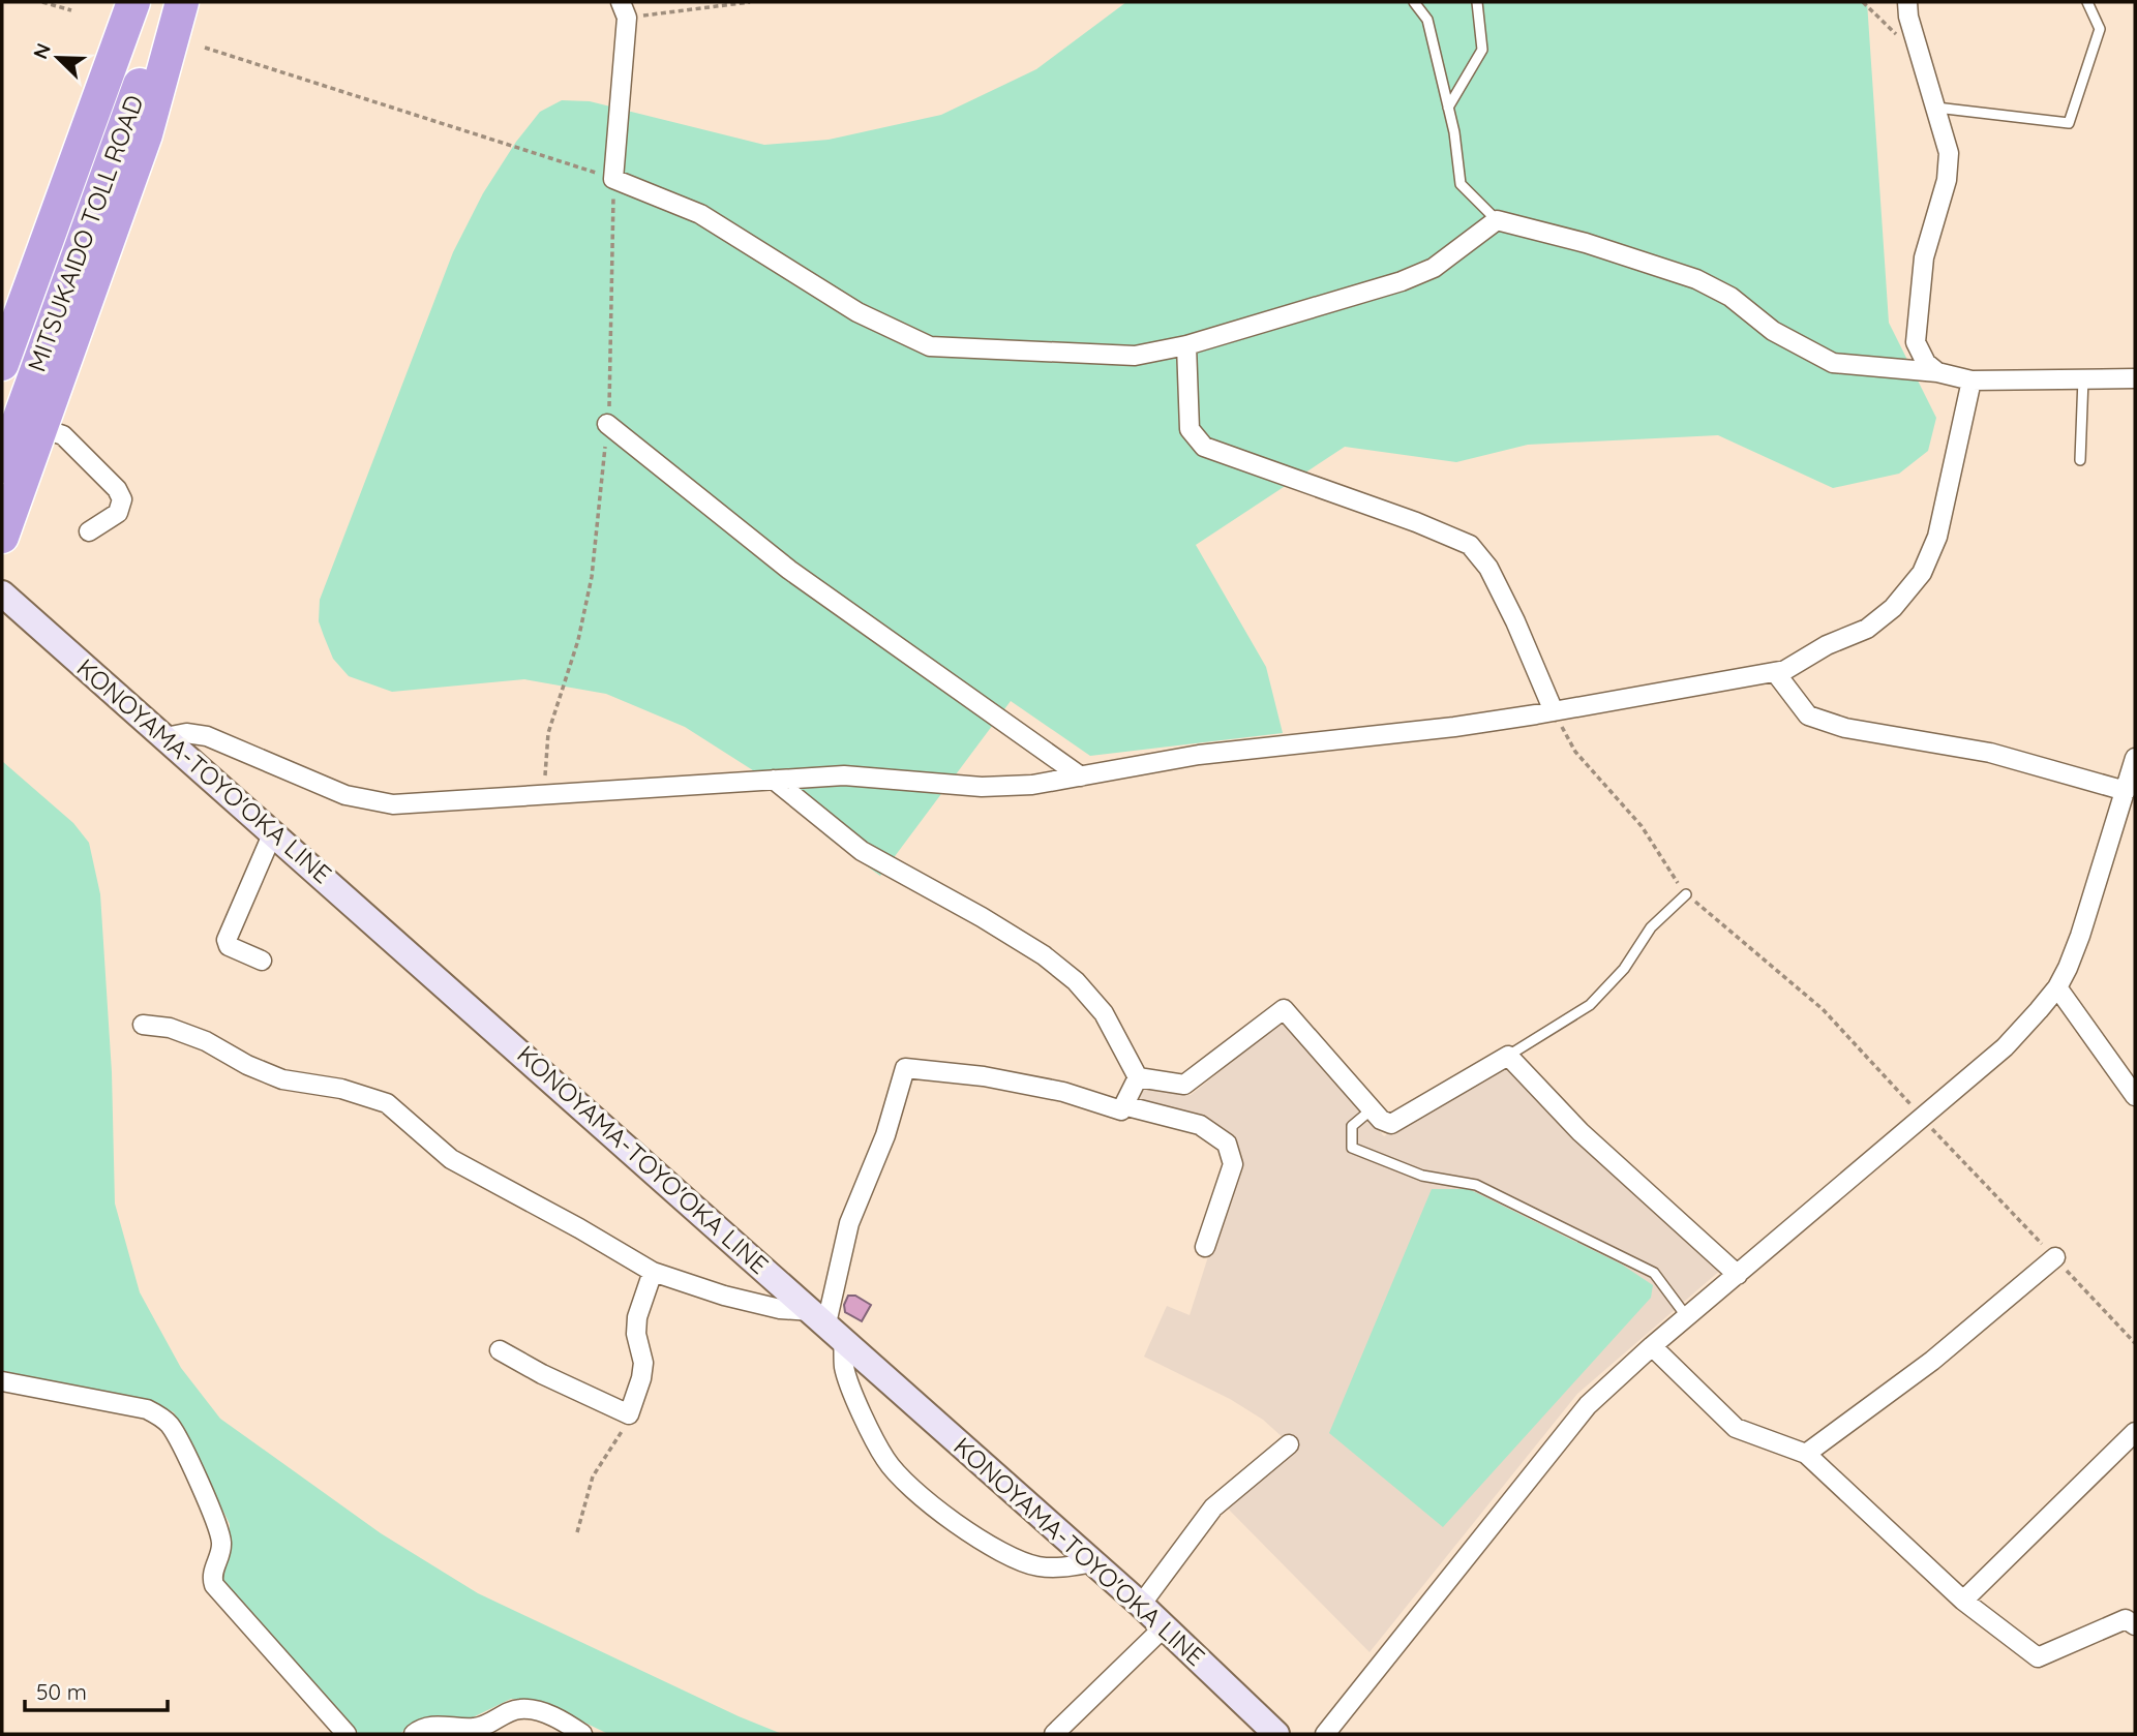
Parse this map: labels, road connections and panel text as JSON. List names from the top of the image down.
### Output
{
  "streets": {
    "highway": ["MITSUKAIDO TOLL ROAD"],
    "main road": ["KONOYAMA-TOYO'OKA LINE"]
  },
  "scale_bar": "50 m",
  "north": "top left"
}
